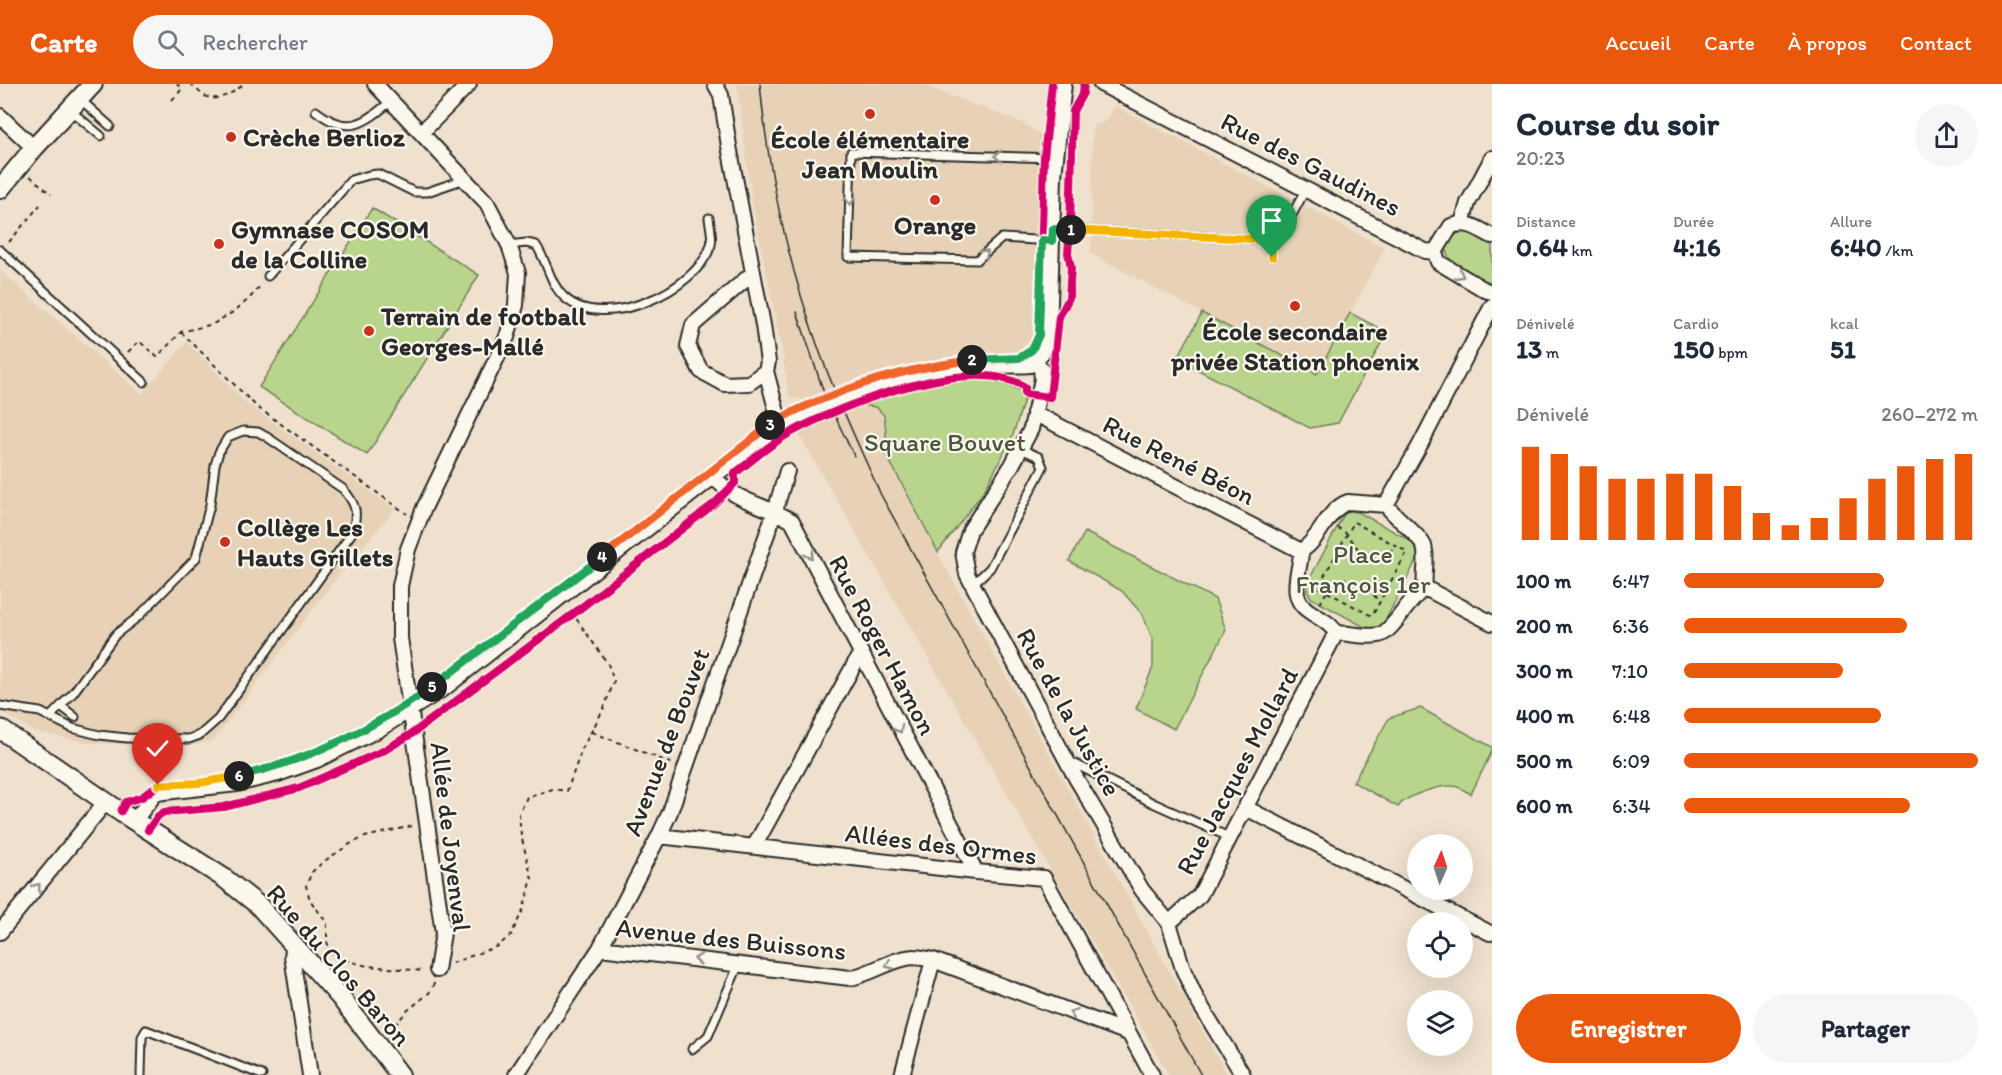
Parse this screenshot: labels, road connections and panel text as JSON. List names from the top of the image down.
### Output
{
  "streets": {
    "street": [
      "Rue des Gaudines",
      "Rue René Béon",
      "Rue Roger Hamon",
      "Rue de la Justice",
      "Avenue de Bouvet",
      "Rue Jacques Mollard",
      "Allée de Joyenval",
      "Allées des Ormes",
      "Avenue des Buissons",
      "Rue du Clos Baron"
    ]
  },
  "crossings": [
    ["Rue René Béon", "Rue de la Justice"],
    ["Rue Roger Hamon", "Avenue de Bouvet"],
    ["Rue Roger Hamon", "Allées des Ormes"],
    ["Rue de la Justice", "Rue Jacques Mollard"],
    ["Avenue de Bouvet", "Allées des Ormes"],
    ["Avenue de Bouvet", "Avenue des Buissons"],
    ["Allées des Ormes", "Avenue des Buissons"]
  ],
  "one_way": ["Rue Roger Hamon", "Avenue des Buissons"],
  "parks": ["Square Bouvet", "Place François 1er"],
  "places": [
    "École élémentaire Jean Moulin",
    "Crèche Berlioz",
    "Orange",
    "Gymnase COSOM de la Colline",
    "École secondaire privée Station phoenix",
    "Terrain de football Georges-Mallé",
    "Collège Les Hauts Grillets"
  ],
  "north": "top",
  "page": {
    "header": "Carte",
    "search": "Rechercher",
    "nav": [
      "Accueil",
      "Carte",
      "À propos",
      "Contact"
    ],
    "heading": ["Course du soir", "20:23"],
    "stats": [
      ["Distance", "0.64 km"],
      ["Durée", "4:16"],
      ["Allure", "6:40 /km"],
      ["Dénivelé", "13 m"],
      ["Cardio", "150 bpm"],
      ["kcal", "51"]
    ],
    "pins": [
      "1",
      "2",
      "3",
      "4",
      "5",
      "6"
    ],
    "chart": ["Dénivelé", "260–272 m"],
    "list": [
      {
        "name": "100 m",
        "note": "6:47"
      },
      {
        "name": "200 m",
        "note": "6:36"
      },
      {
        "name": "300 m",
        "note": "7:10"
      },
      {
        "name": "400 m",
        "note": "6:48"
      },
      {
        "name": "500 m",
        "note": "6:09"
      },
      {
        "name": "600 m",
        "note": "6:34"
      }
    ],
    "buttons": ["Enregistrer", "Partager"]
  }
}
